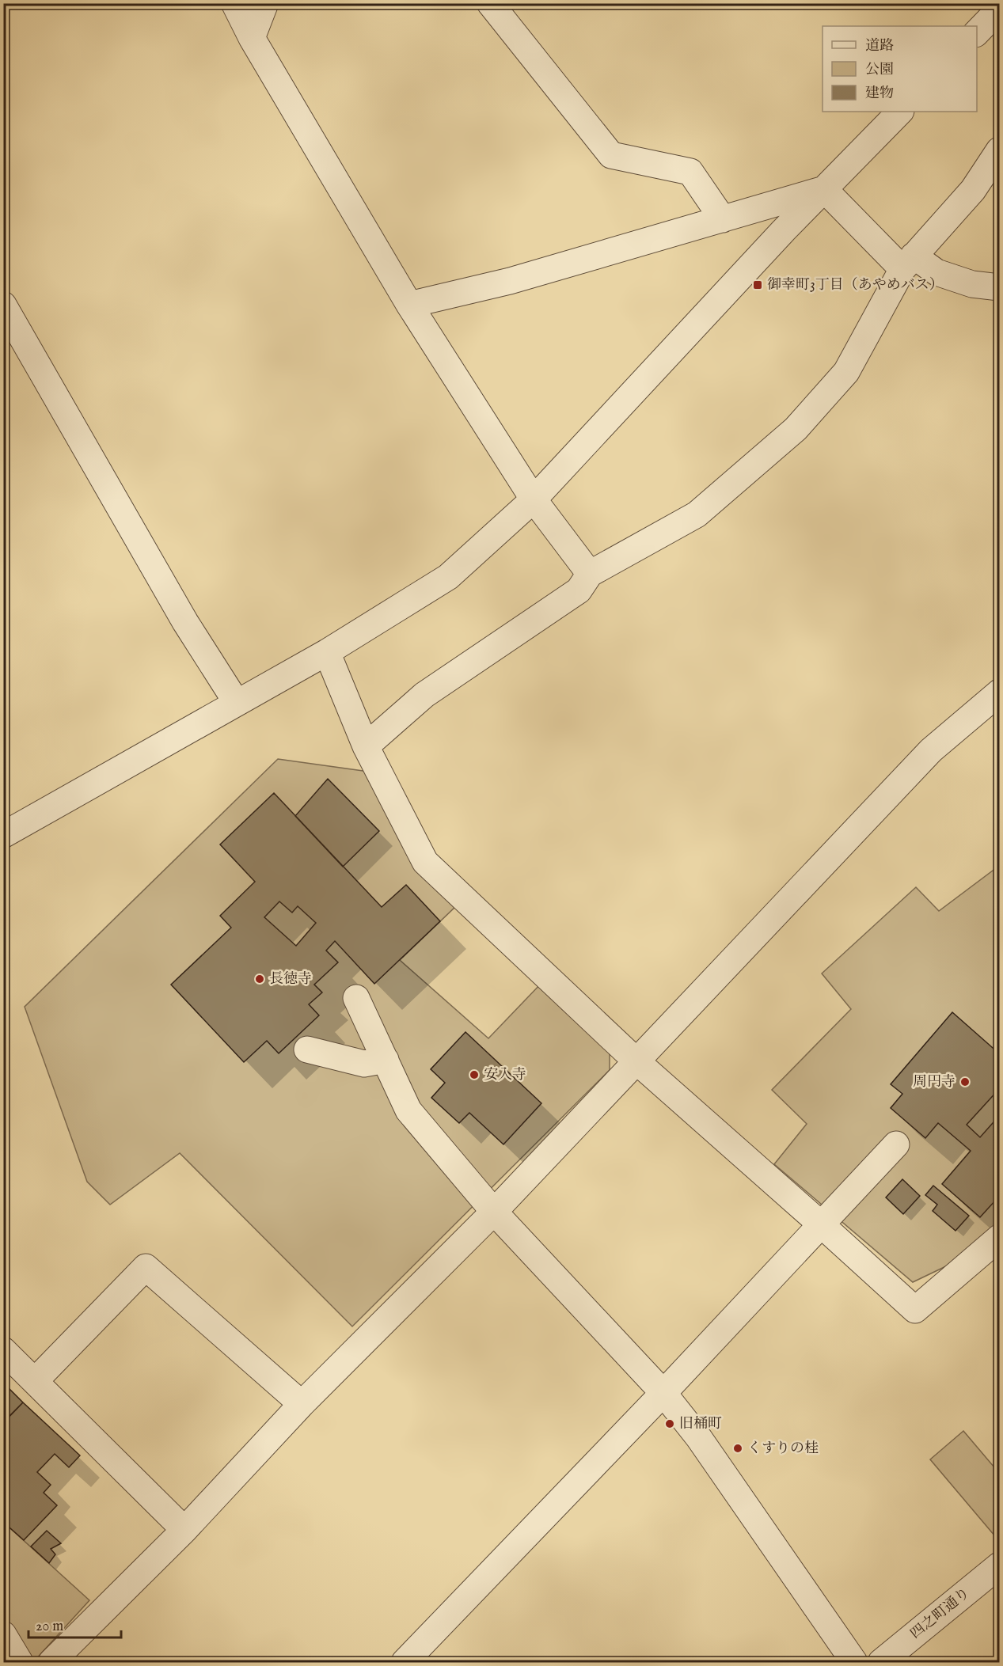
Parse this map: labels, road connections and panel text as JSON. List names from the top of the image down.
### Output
{
  "streets": {
    "street": ["四之町通り"]
  },
  "places": {
    "transit": ["御幸町3丁目（あやめバス）"],
    "other": [
      "長徳寺",
      "安入寺",
      "周円寺",
      "旧桶町",
      "くすりの桂"
    ]
  },
  "legend": ["道路", "公園", "建物"],
  "scale_bar": "20 m"
}
